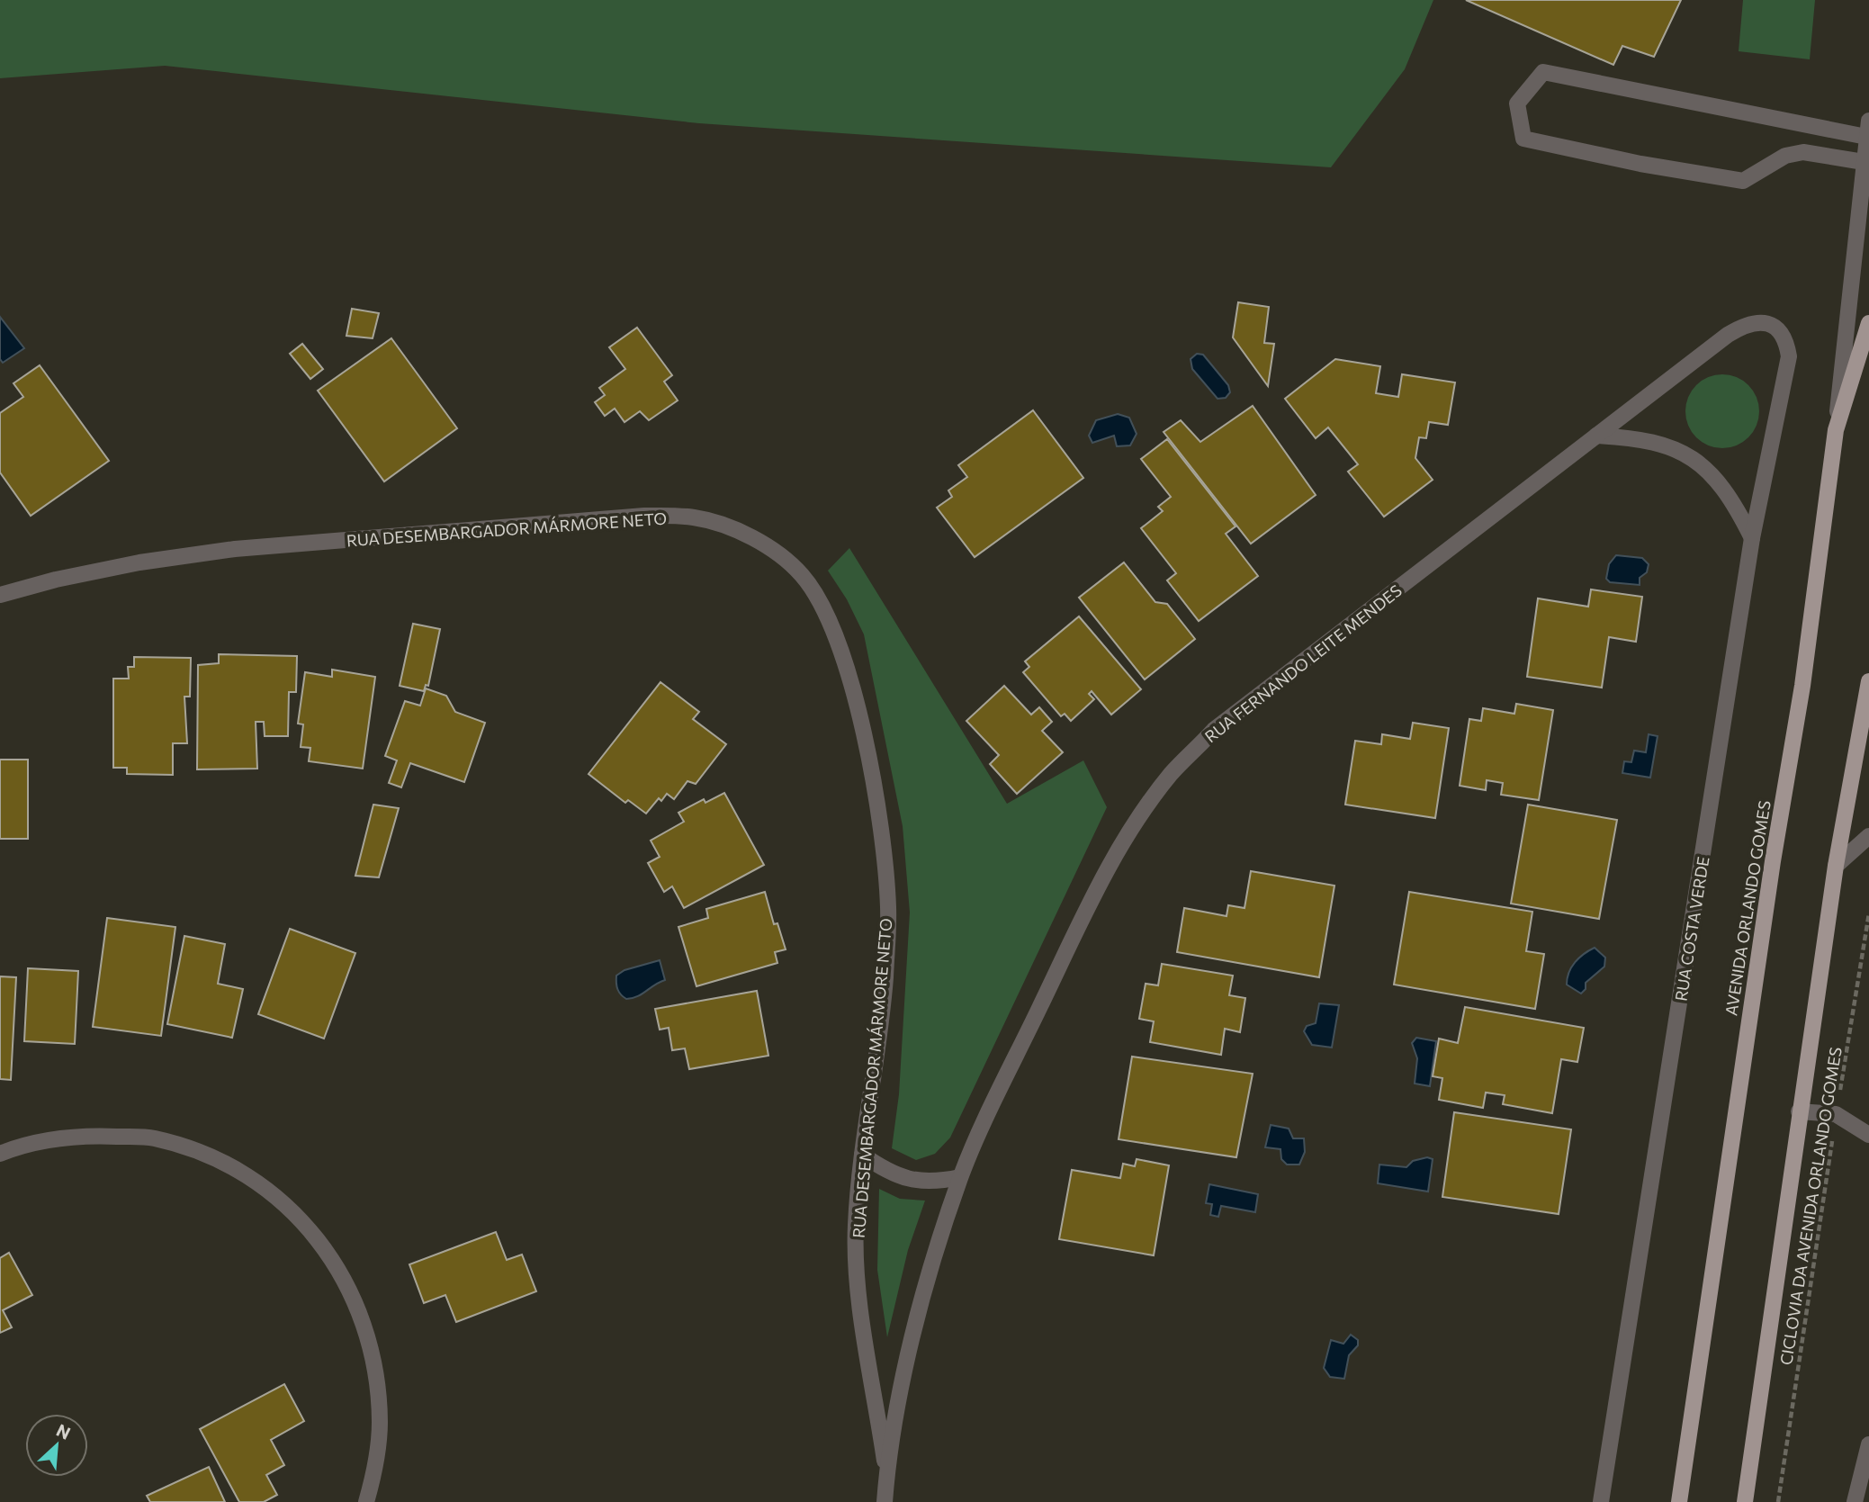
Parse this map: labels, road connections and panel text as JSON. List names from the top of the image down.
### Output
{
  "streets": {
    "main road": ["AVENIDA ORLANDO GOMES"],
    "street": ["RUA DESEMBARGADOR MÁRMORE NETO", "RUA FERNANDO LEITE MENDES", "RUA COSTA VERDE"],
    "path": ["CICLOVIA DA AVENIDA ORLANDO GOMES"]
  },
  "crossings": [
    ["RUA DESEMBARGADOR MÁRMORE NETO", "RUA FERNANDO LEITE MENDES"],
    ["RUA FERNANDO LEITE MENDES", "RUA COSTA VERDE"]
  ],
  "north": "top right"
}
